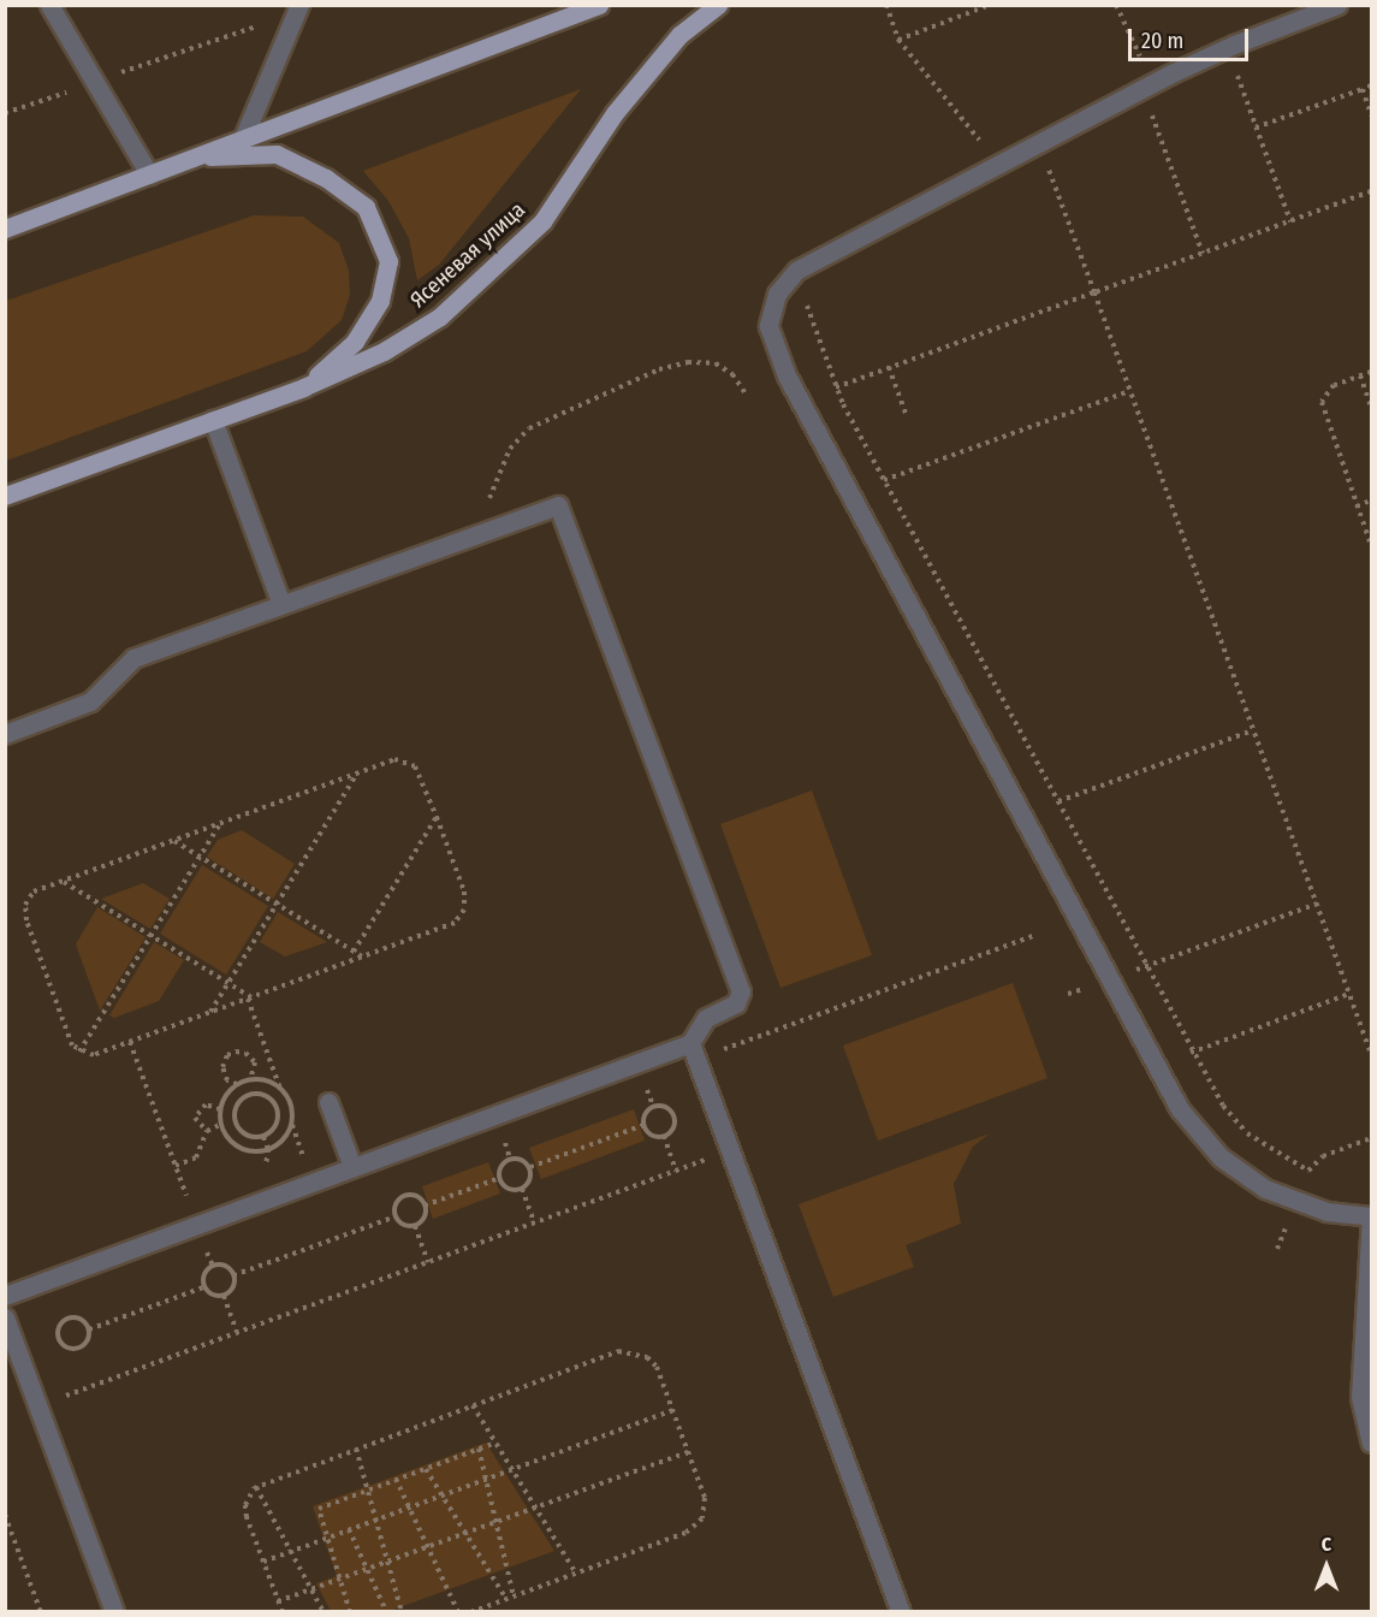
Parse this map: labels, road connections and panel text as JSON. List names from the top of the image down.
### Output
{
  "streets": {
    "main road": ["Ясеневая улица"]
  },
  "scale_bar": "20 m",
  "north": "top"
}
